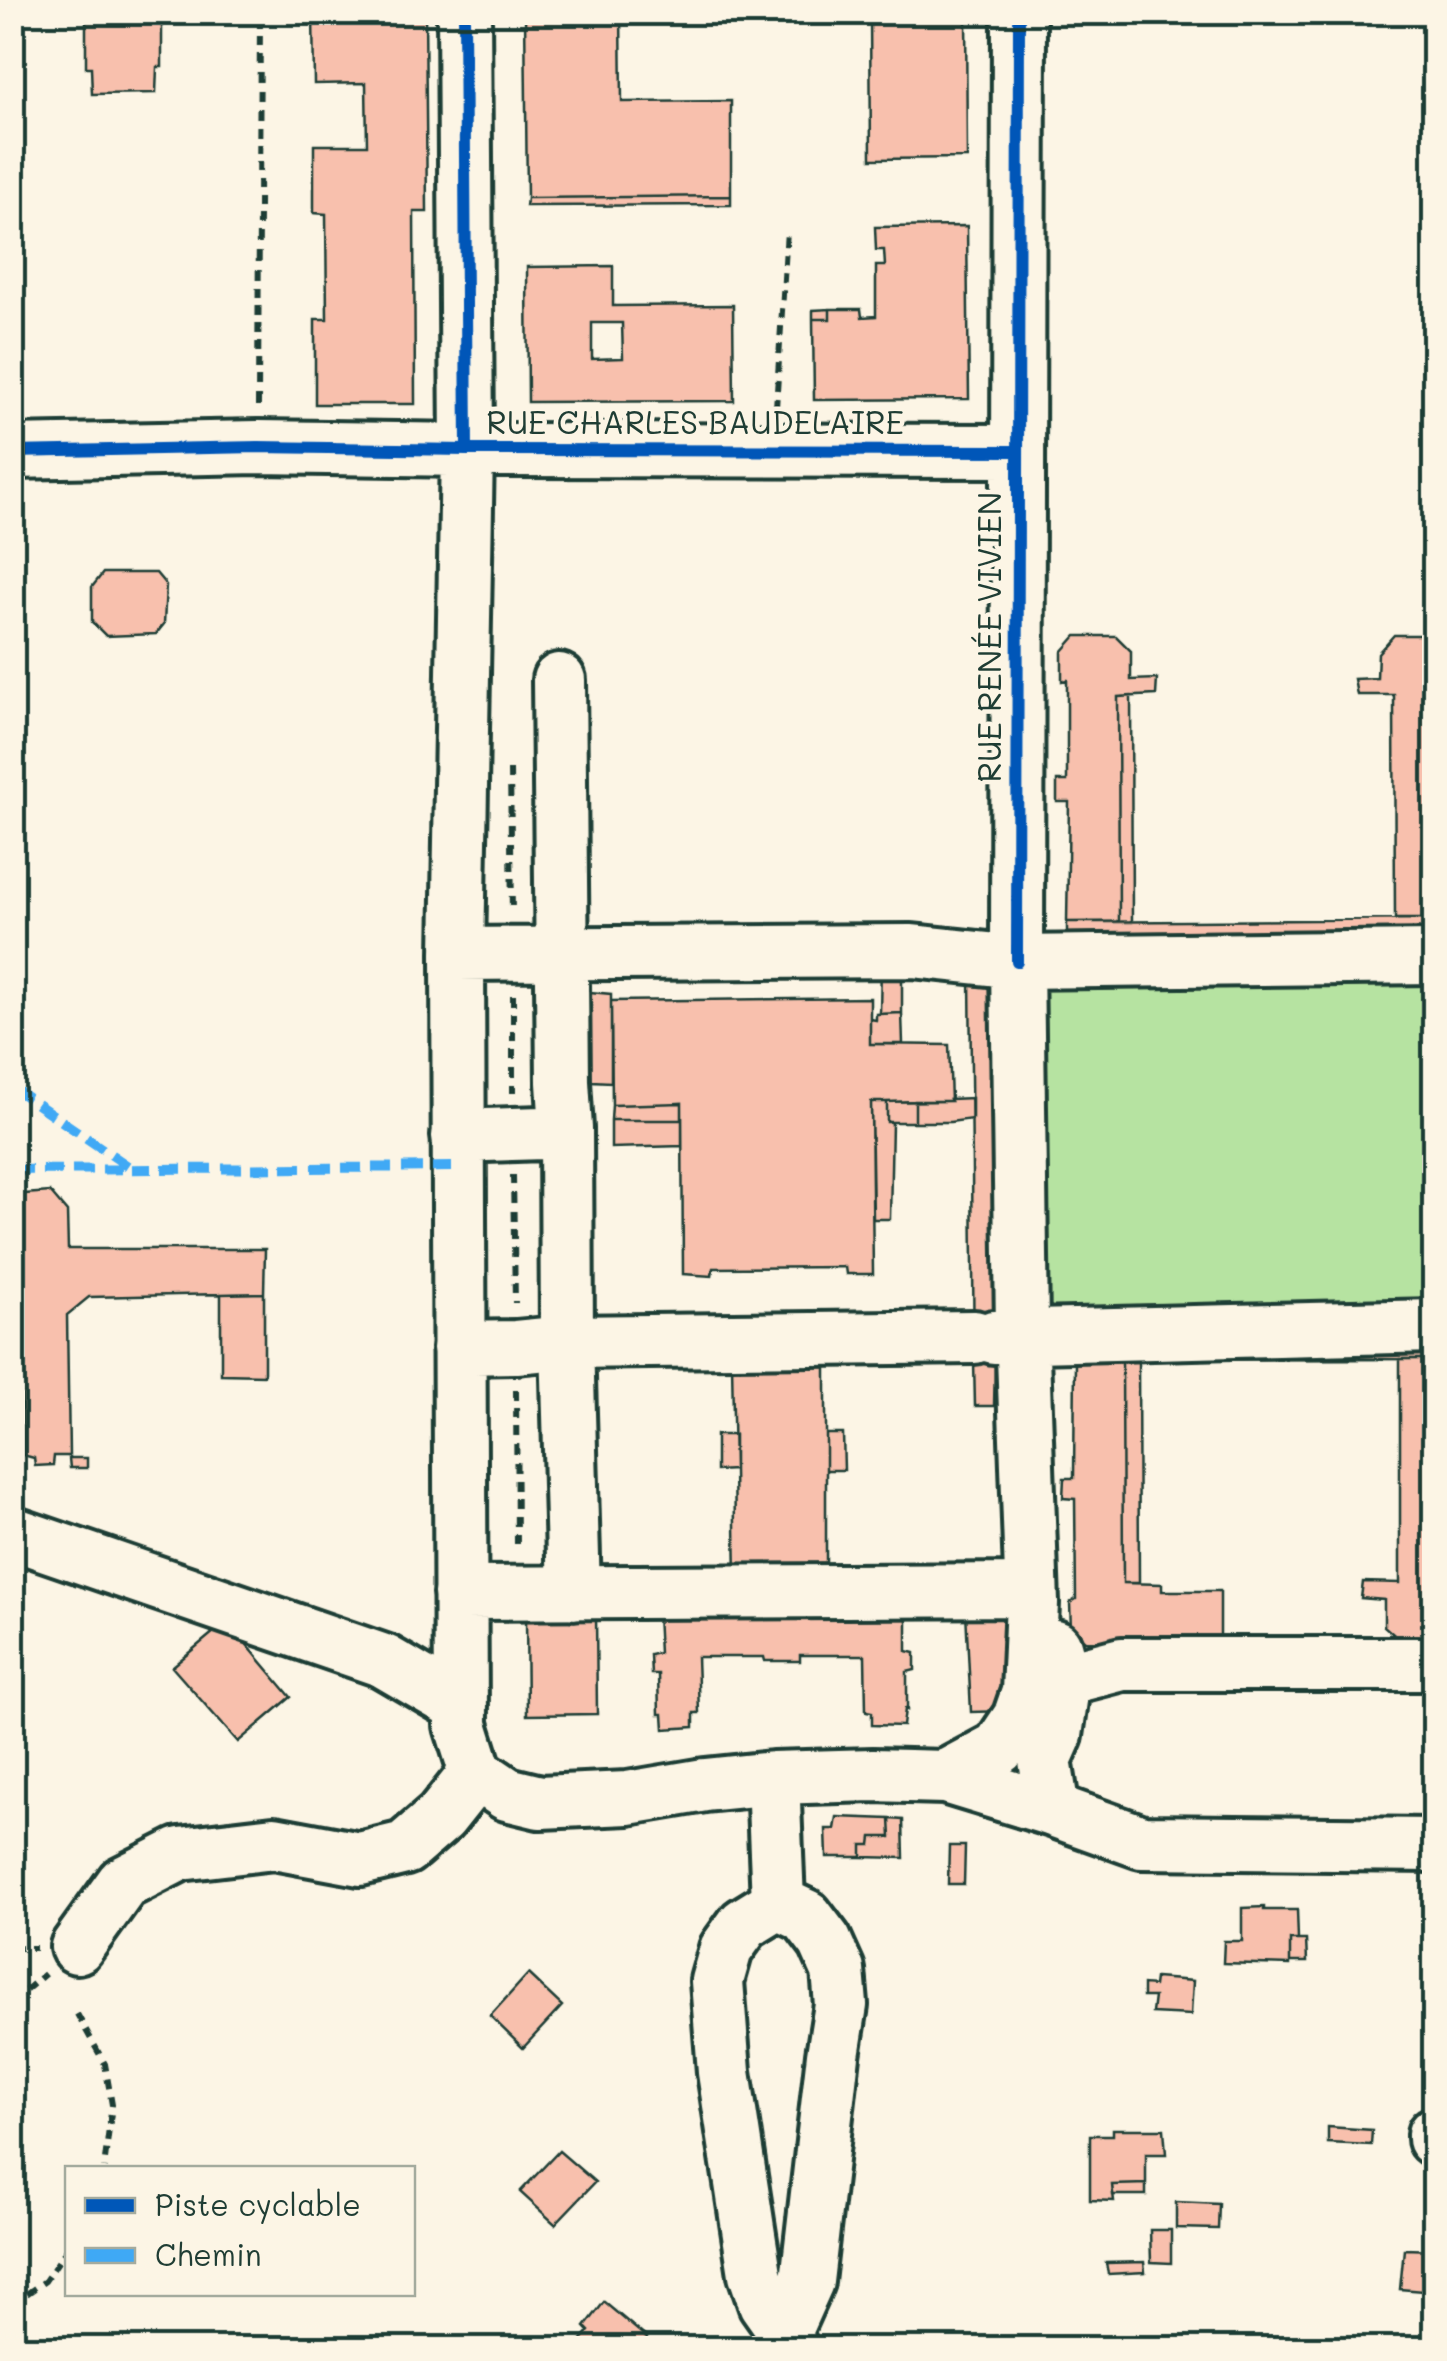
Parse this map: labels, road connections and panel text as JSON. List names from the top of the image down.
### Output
{
  "streets": {
    "street": ["RUE CHARLES BAUDELAIRE", "RUE RENÉE VIVIEN"]
  },
  "crossings": [
    ["RUE CHARLES BAUDELAIRE", "RUE RENÉE VIVIEN"]
  ],
  "legend": ["Piste cyclable", "Chemin"]
}
